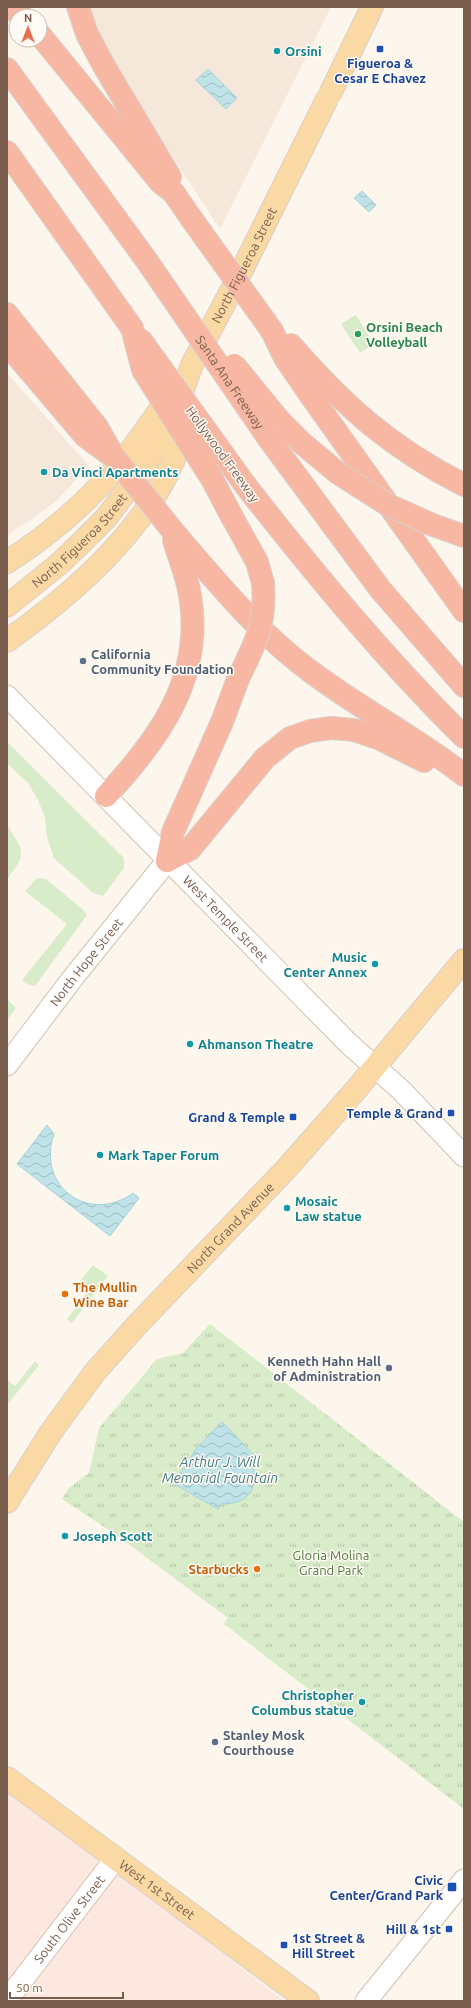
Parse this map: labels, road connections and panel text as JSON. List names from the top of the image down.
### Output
{
  "streets": {
    "highway": ["Santa Ana Freeway", "Hollywood Freeway"],
    "main road": [
      "North Figueroa Street",
      "West Temple Street",
      "North Hope Street",
      "North Grand Avenue",
      "West 1st Street",
      "South Olive Street"
    ]
  },
  "crossings": [
    ["West Temple Street", "North Hope Street"],
    ["West Temple Street", "North Grand Avenue"],
    ["West 1st Street", "South Olive Street"]
  ],
  "water": ["Arthur J. Will Memorial Fountain"],
  "parks": ["Gloria Molina Grand Park"],
  "places": {
    "transit": [
      "Figueroa & Cesar E Chavez",
      "Temple & Grand",
      "Grand & Temple",
      "Civic Center/Grand Park",
      "Hill & 1st",
      "1st Street & Hill Street"
    ],
    "other": [
      "Orsini",
      "Orsini Beach Volleyball",
      "Da Vinci Apartments",
      "California Community Foundation",
      "Music Center Annex",
      "Ahmanson Theatre",
      "Mark Taper Forum",
      "Mosaic Law statue",
      "The Mullin Wine Bar",
      "Kenneth Hahn Hall of Administration",
      "Joseph Scott",
      "Starbucks",
      "Christopher Columbus statue",
      "Stanley Mosk Courthouse"
    ]
  },
  "scale_bar": "50 m",
  "north": "top"
}
